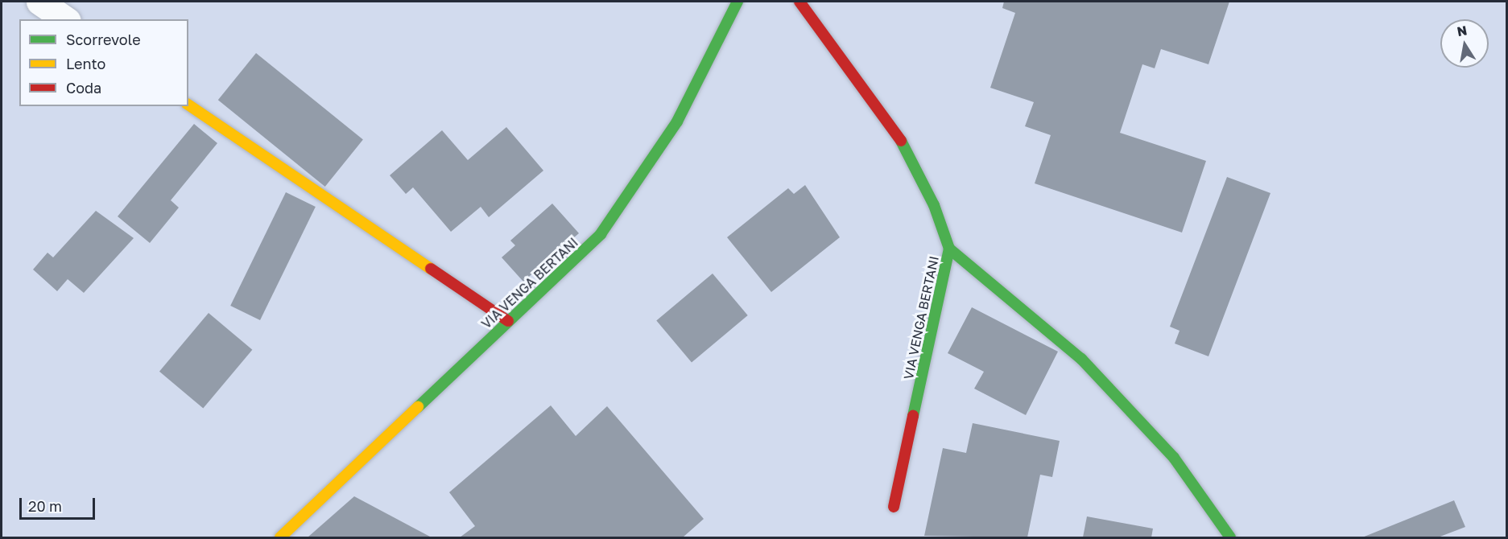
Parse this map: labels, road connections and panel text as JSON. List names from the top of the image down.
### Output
{
  "streets": {
    "street": ["VIA VENGA BERTANI"]
  },
  "legend": ["Scorrevole", "Lento", "Coda"],
  "scale_bar": "20 m",
  "north": "top"
}
